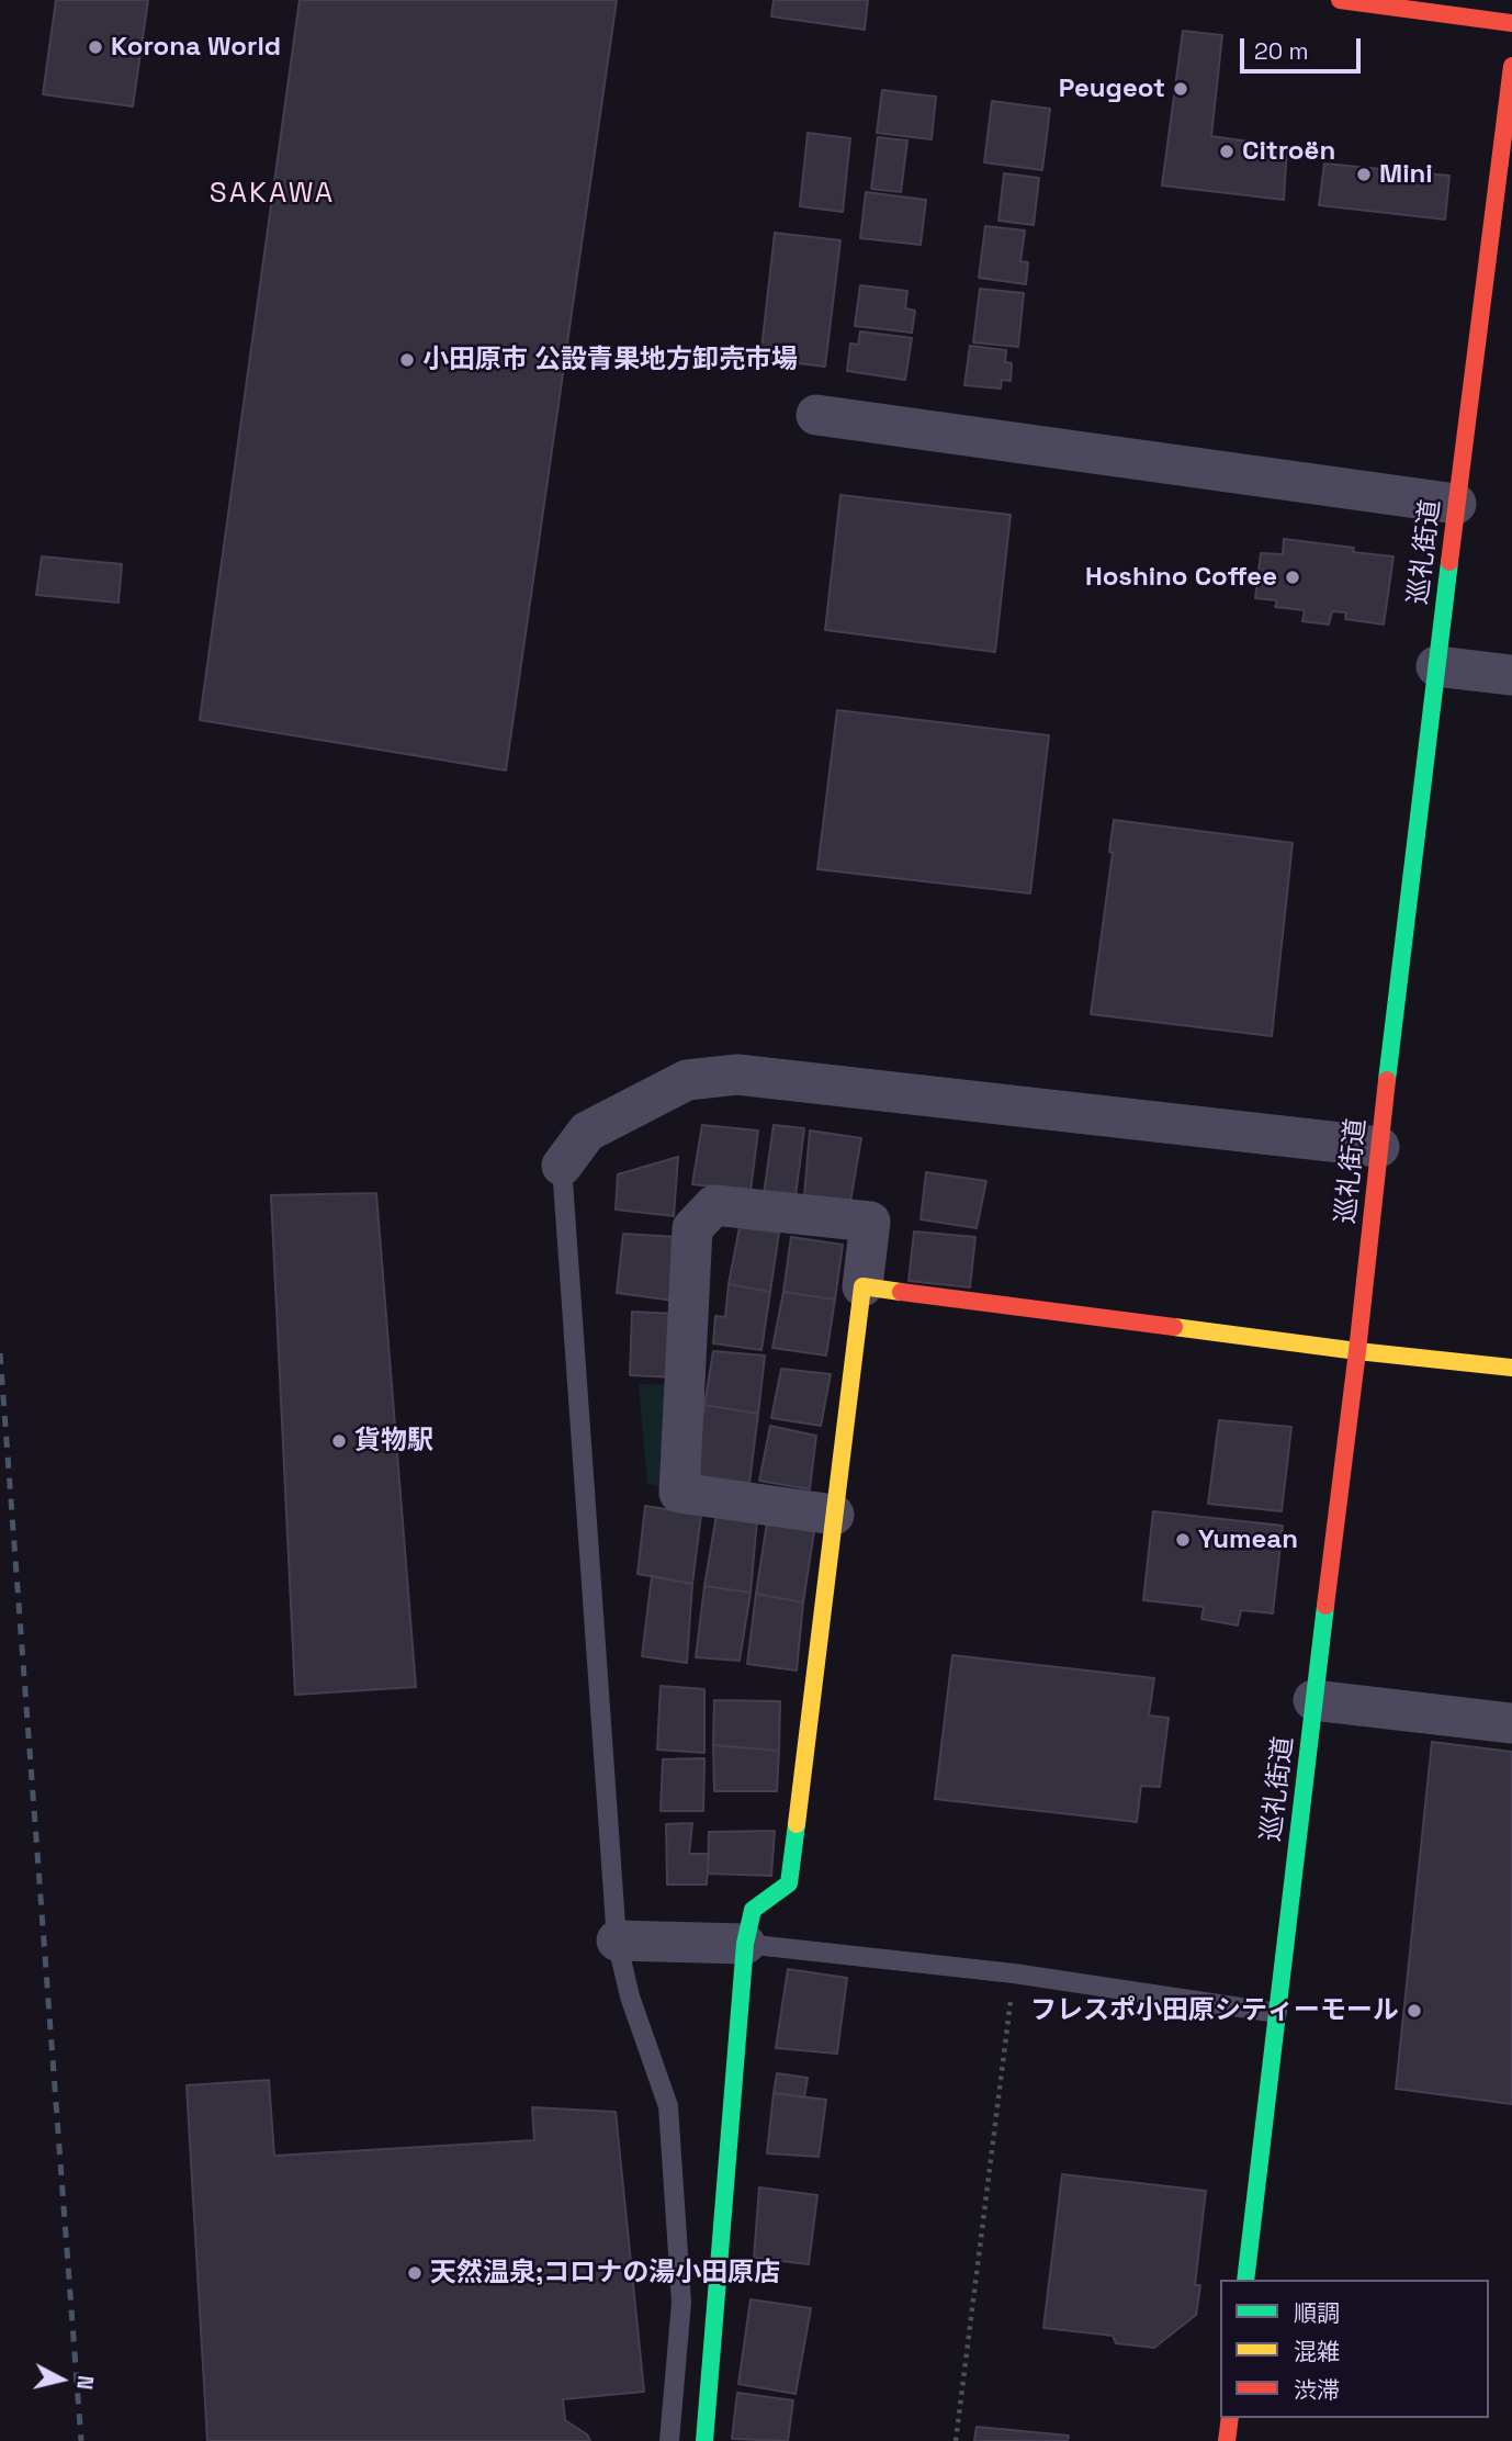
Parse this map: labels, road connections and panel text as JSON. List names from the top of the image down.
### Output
{
  "streets": {
    "street": ["巡礼街道"]
  },
  "districts": ["SAKAWA"],
  "places": [
    "Korona World",
    "Peugeot",
    "Citroën",
    "Mini",
    "小田原市 公設青果地方卸売市場",
    "Hoshino Coffee",
    "貨物駅",
    "Yumean",
    "フレスポ小田原シティーモール",
    "天然温泉;コロナの湯小田原店"
  ],
  "legend": ["順調", "混雑", "渋滞"],
  "scale_bar": "20 m",
  "north": "right"
}
